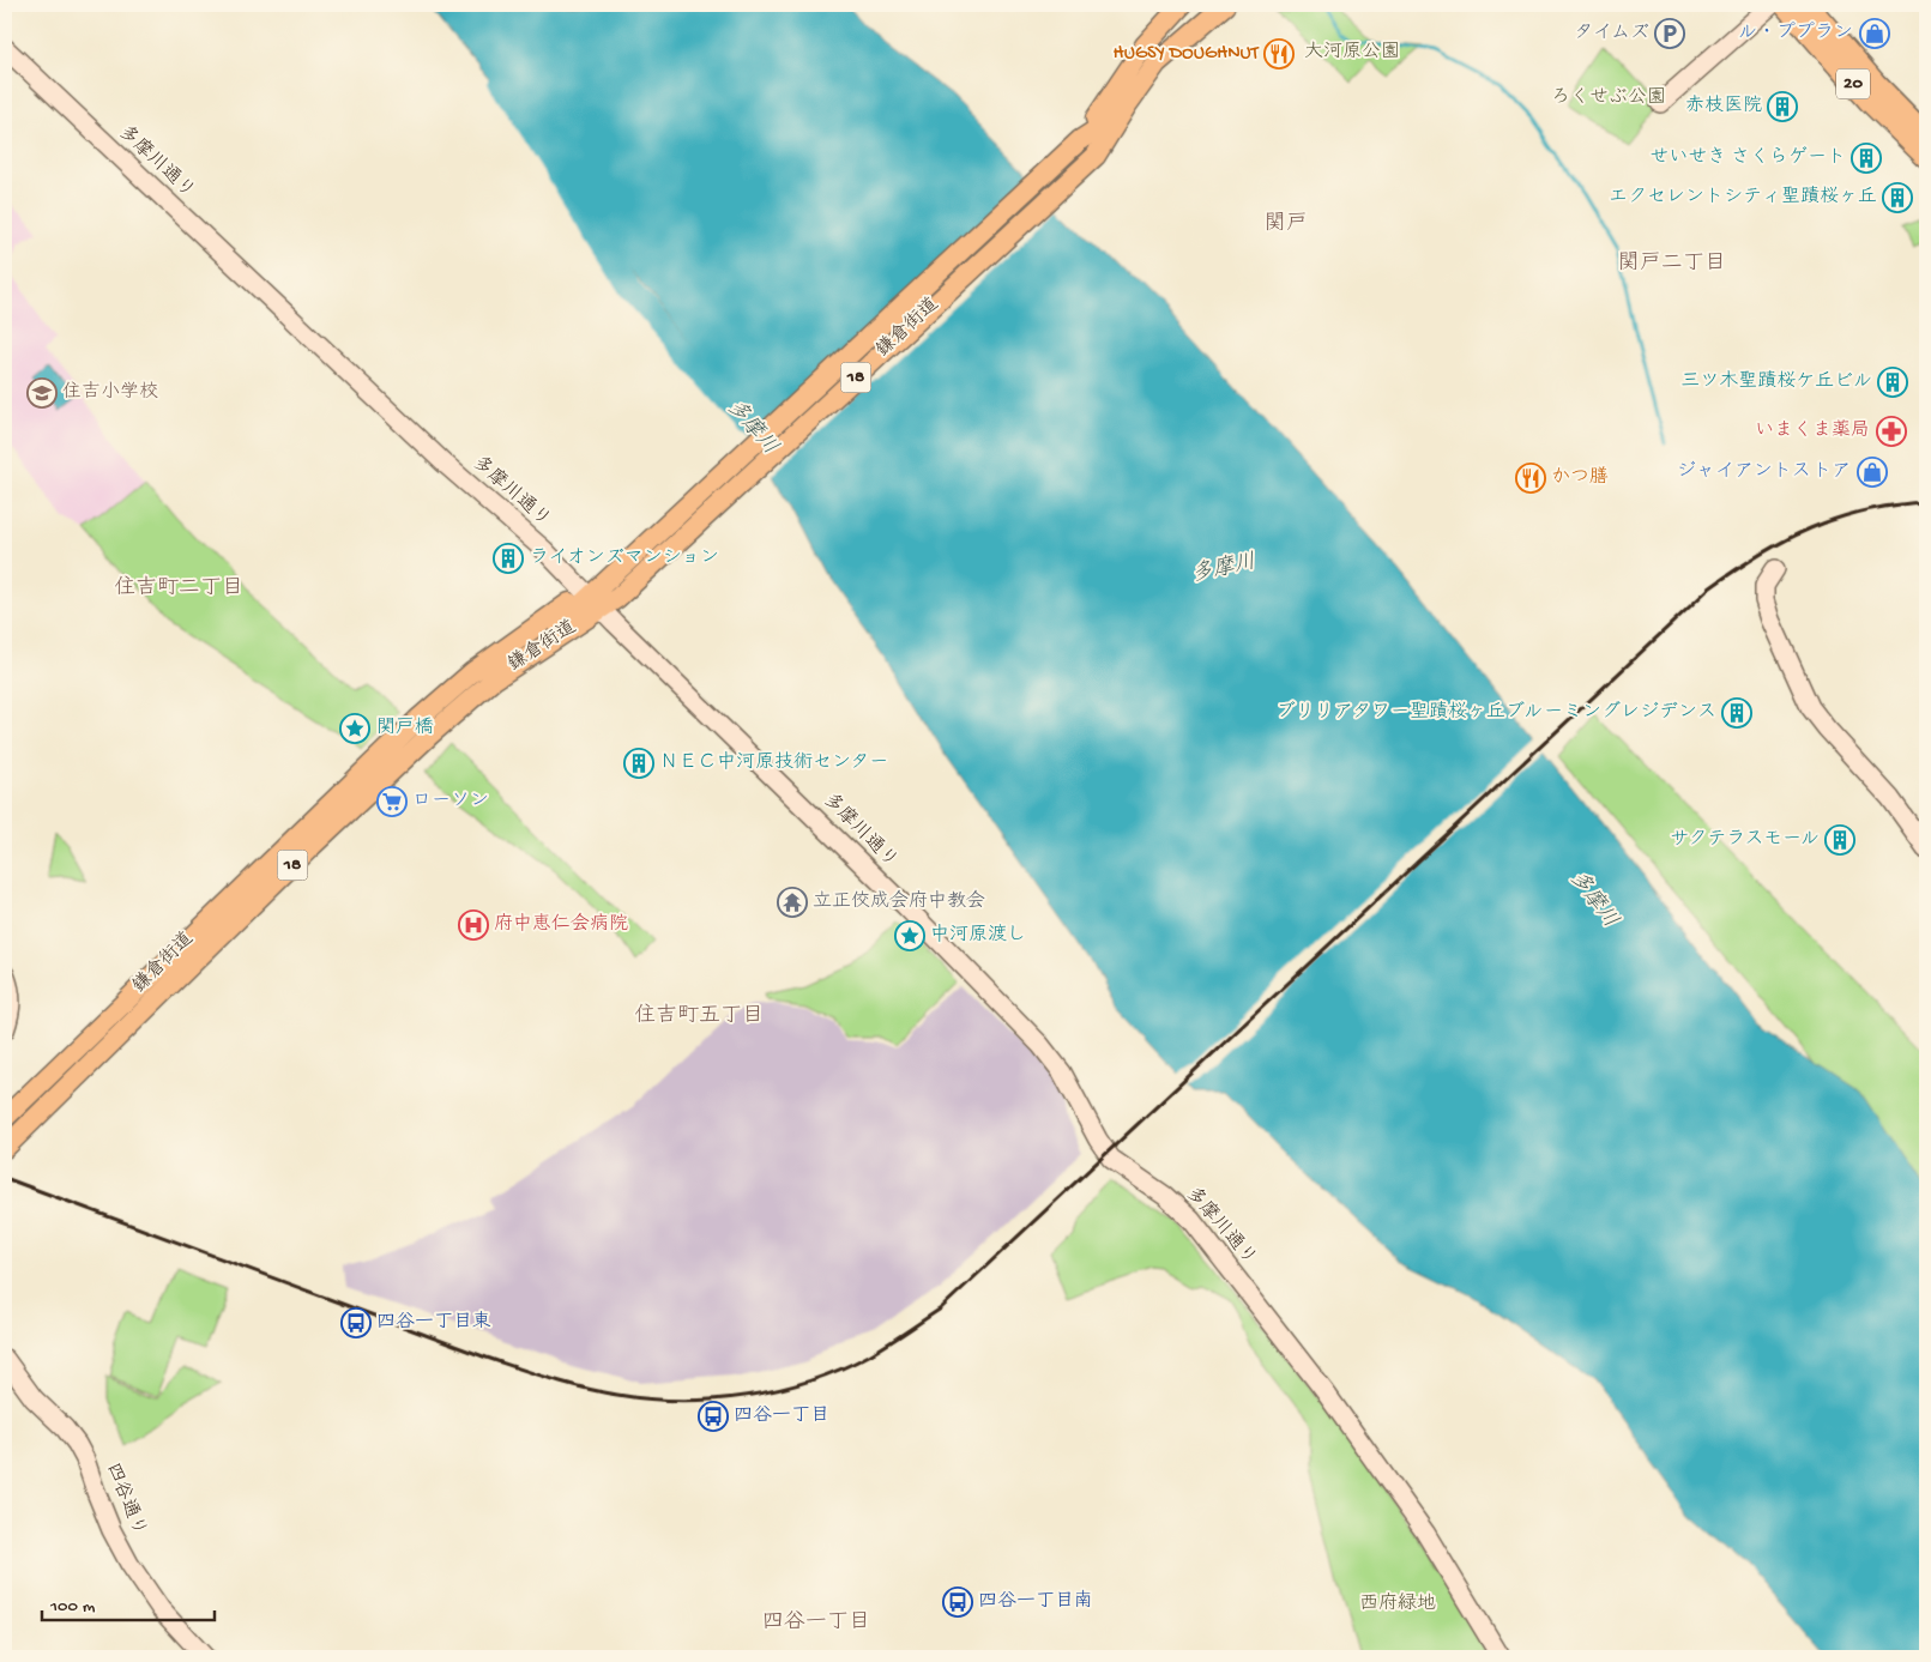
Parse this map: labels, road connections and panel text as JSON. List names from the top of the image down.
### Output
{
  "streets": {
    "main road": ["20", "鎌倉街道", "18"],
    "street": ["多摩川通り", "四谷通り"]
  },
  "crossings": [
    ["多摩川通り", "鎌倉街道"]
  ],
  "districts": [
    "関戸",
    "関戸二丁目",
    "住吉町二丁目",
    "住吉町五丁目",
    "四谷一丁目"
  ],
  "water": ["多摩川"],
  "parks": ["大河原公園", "ろくせぶ公園", "西府緑地"],
  "places": {
    "parking": ["タイムズ"],
    "shop": ["ル・ププラン", "ジャイアントストア"],
    "restaurant": ["HUGSY DOUGHNUT", "かつ膳"],
    "building": [
      "赤枝医院",
      "せいせき さくらゲート",
      "エクセレントシティ聖蹟桜ヶ丘",
      "三ツ木聖蹟桜ケ丘ビル",
      "ライオンズマンション",
      "ブリリアタワー聖蹟桜ヶ丘ブルーミングレジデンス",
      "ＮＥＣ中河原技術センター",
      "サクテラスモール"
    ],
    "school or university": ["住吉小学校"],
    "pharmacy": ["いまくま薬局"],
    "place": ["関戸橋", "中河原渡し"],
    "supermarket": ["ローソン"],
    "temple": ["立正佼成会府中教会"],
    "hospital": ["府中恵仁会病院"],
    "bus stop": ["四谷一丁目東", "四谷一丁目", "四谷一丁目南"]
  },
  "scale_bar": "100 m"
}
